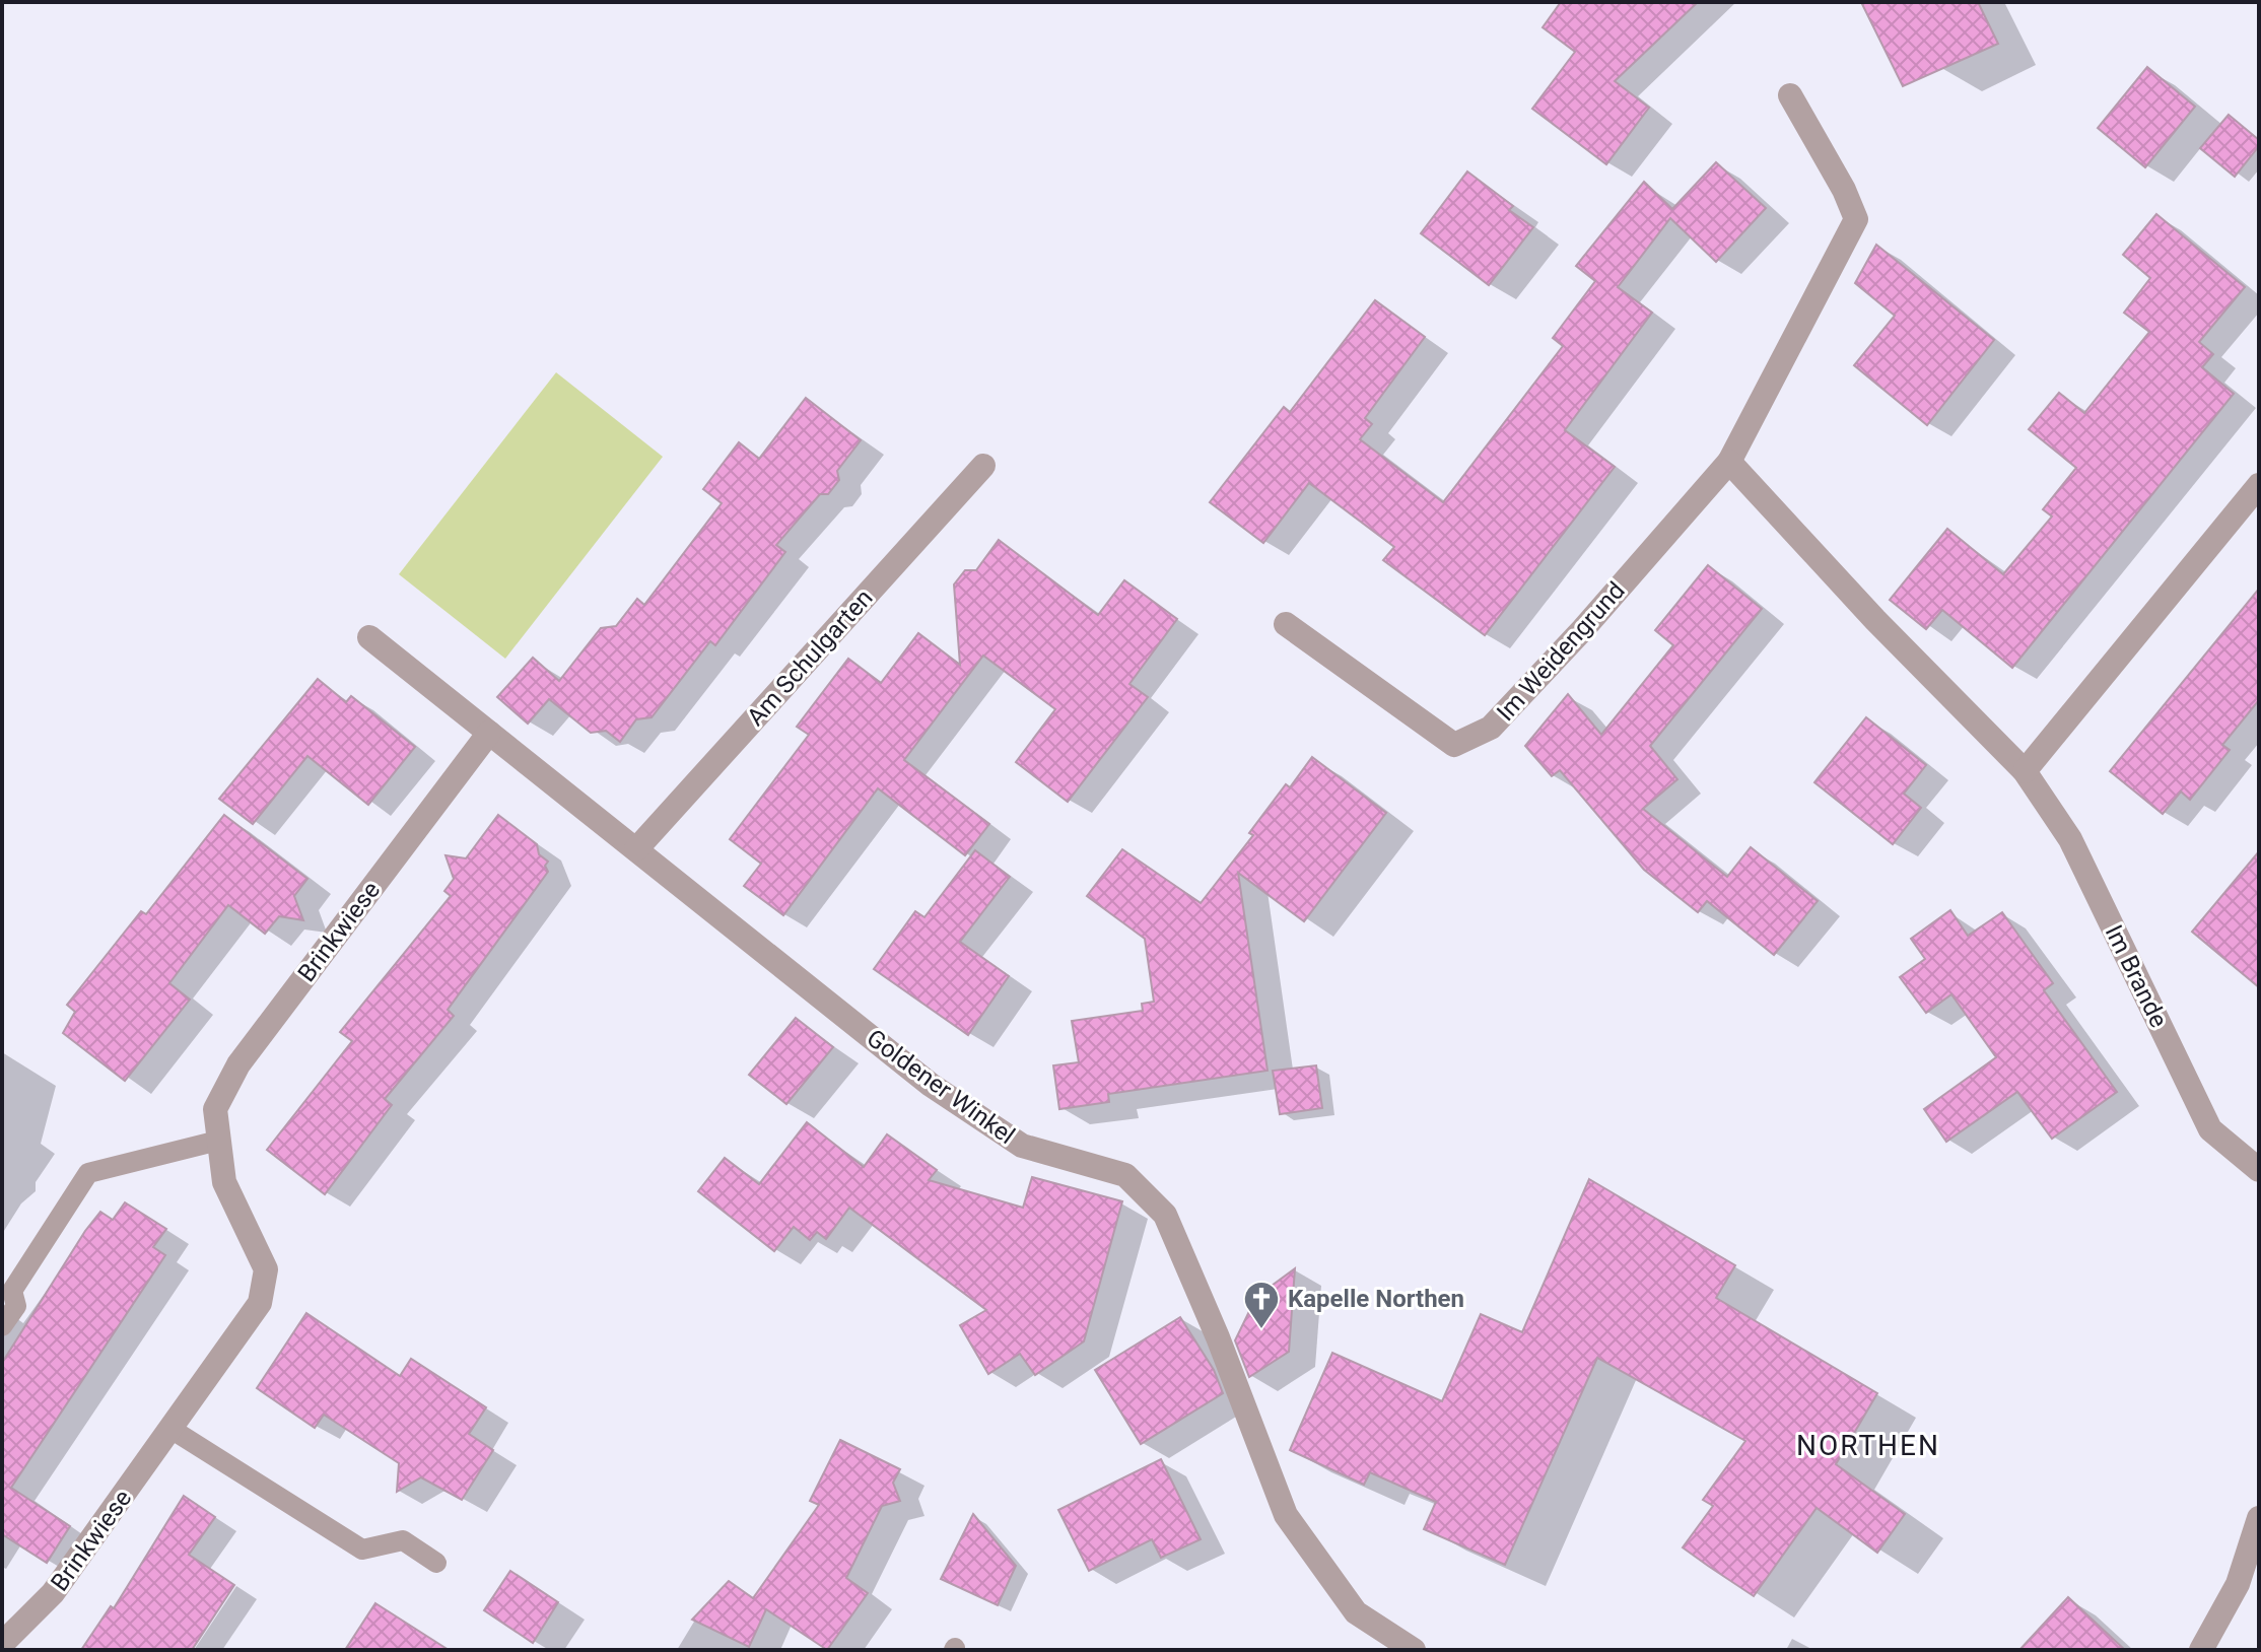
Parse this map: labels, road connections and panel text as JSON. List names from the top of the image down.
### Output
{
  "streets": {
    "street": [
      "Im Weidengrund",
      "Am Schulgarten",
      "Brinkwiese",
      "Im Brande",
      "Goldener Winkel"
    ]
  },
  "crossings": [
    ["Im Weidengrund", "Im Brande"],
    ["Am Schulgarten", "Goldener Winkel"],
    ["Brinkwiese", "Goldener Winkel"]
  ],
  "districts": ["NORTHEN"],
  "places": {
    "church": ["Kapelle Northen"]
  }
}
